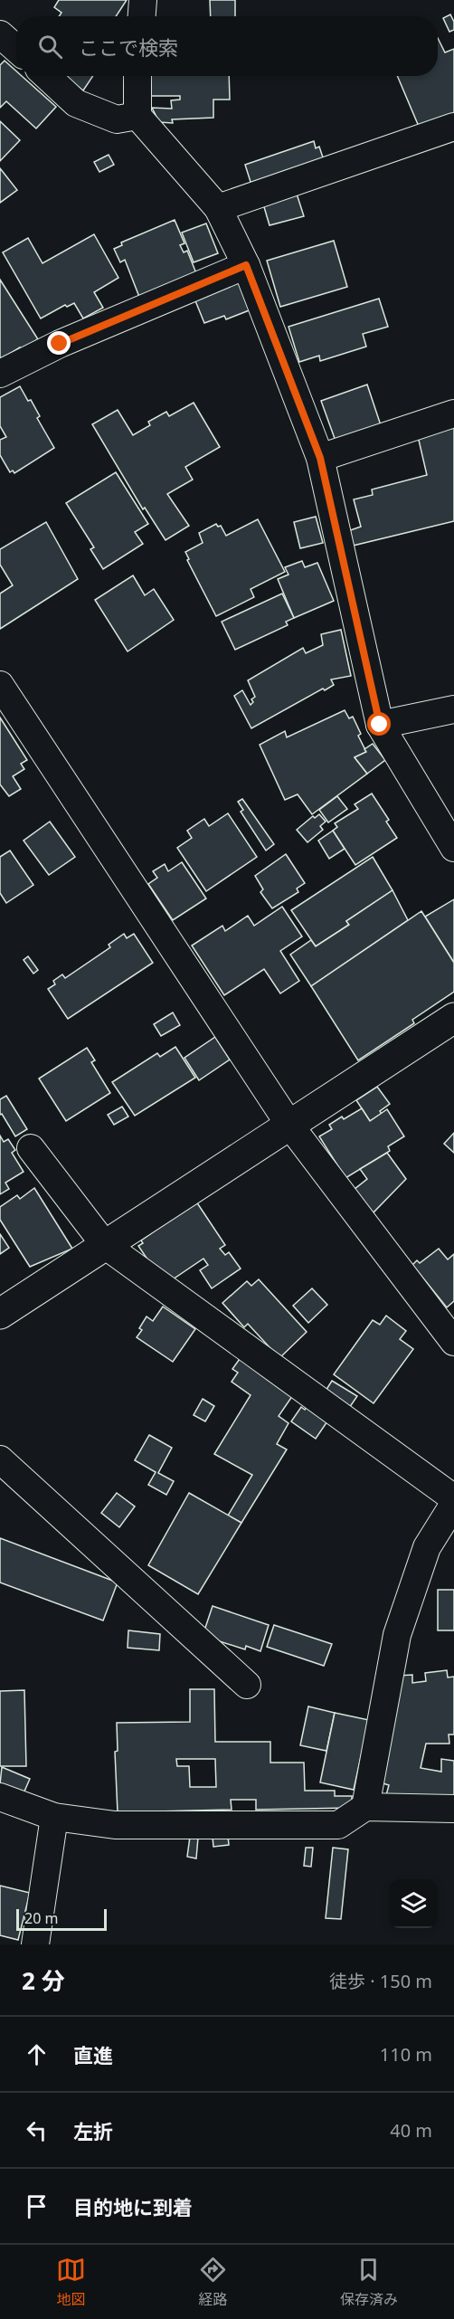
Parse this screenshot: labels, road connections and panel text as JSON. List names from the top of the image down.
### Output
{
  "scale_bar": "20 m",
  "page": {
    "search": "ここで検索",
    "scale": "20 m",
    "heading": ["2 分", "徒歩 · 150 m"],
    "list": [
      ["直進", "110 m"],
      ["左折", "40 m"],
      "目的地に到着"
    ],
    "nav": ["地図", "経路", "保存済み"]
  }
}
